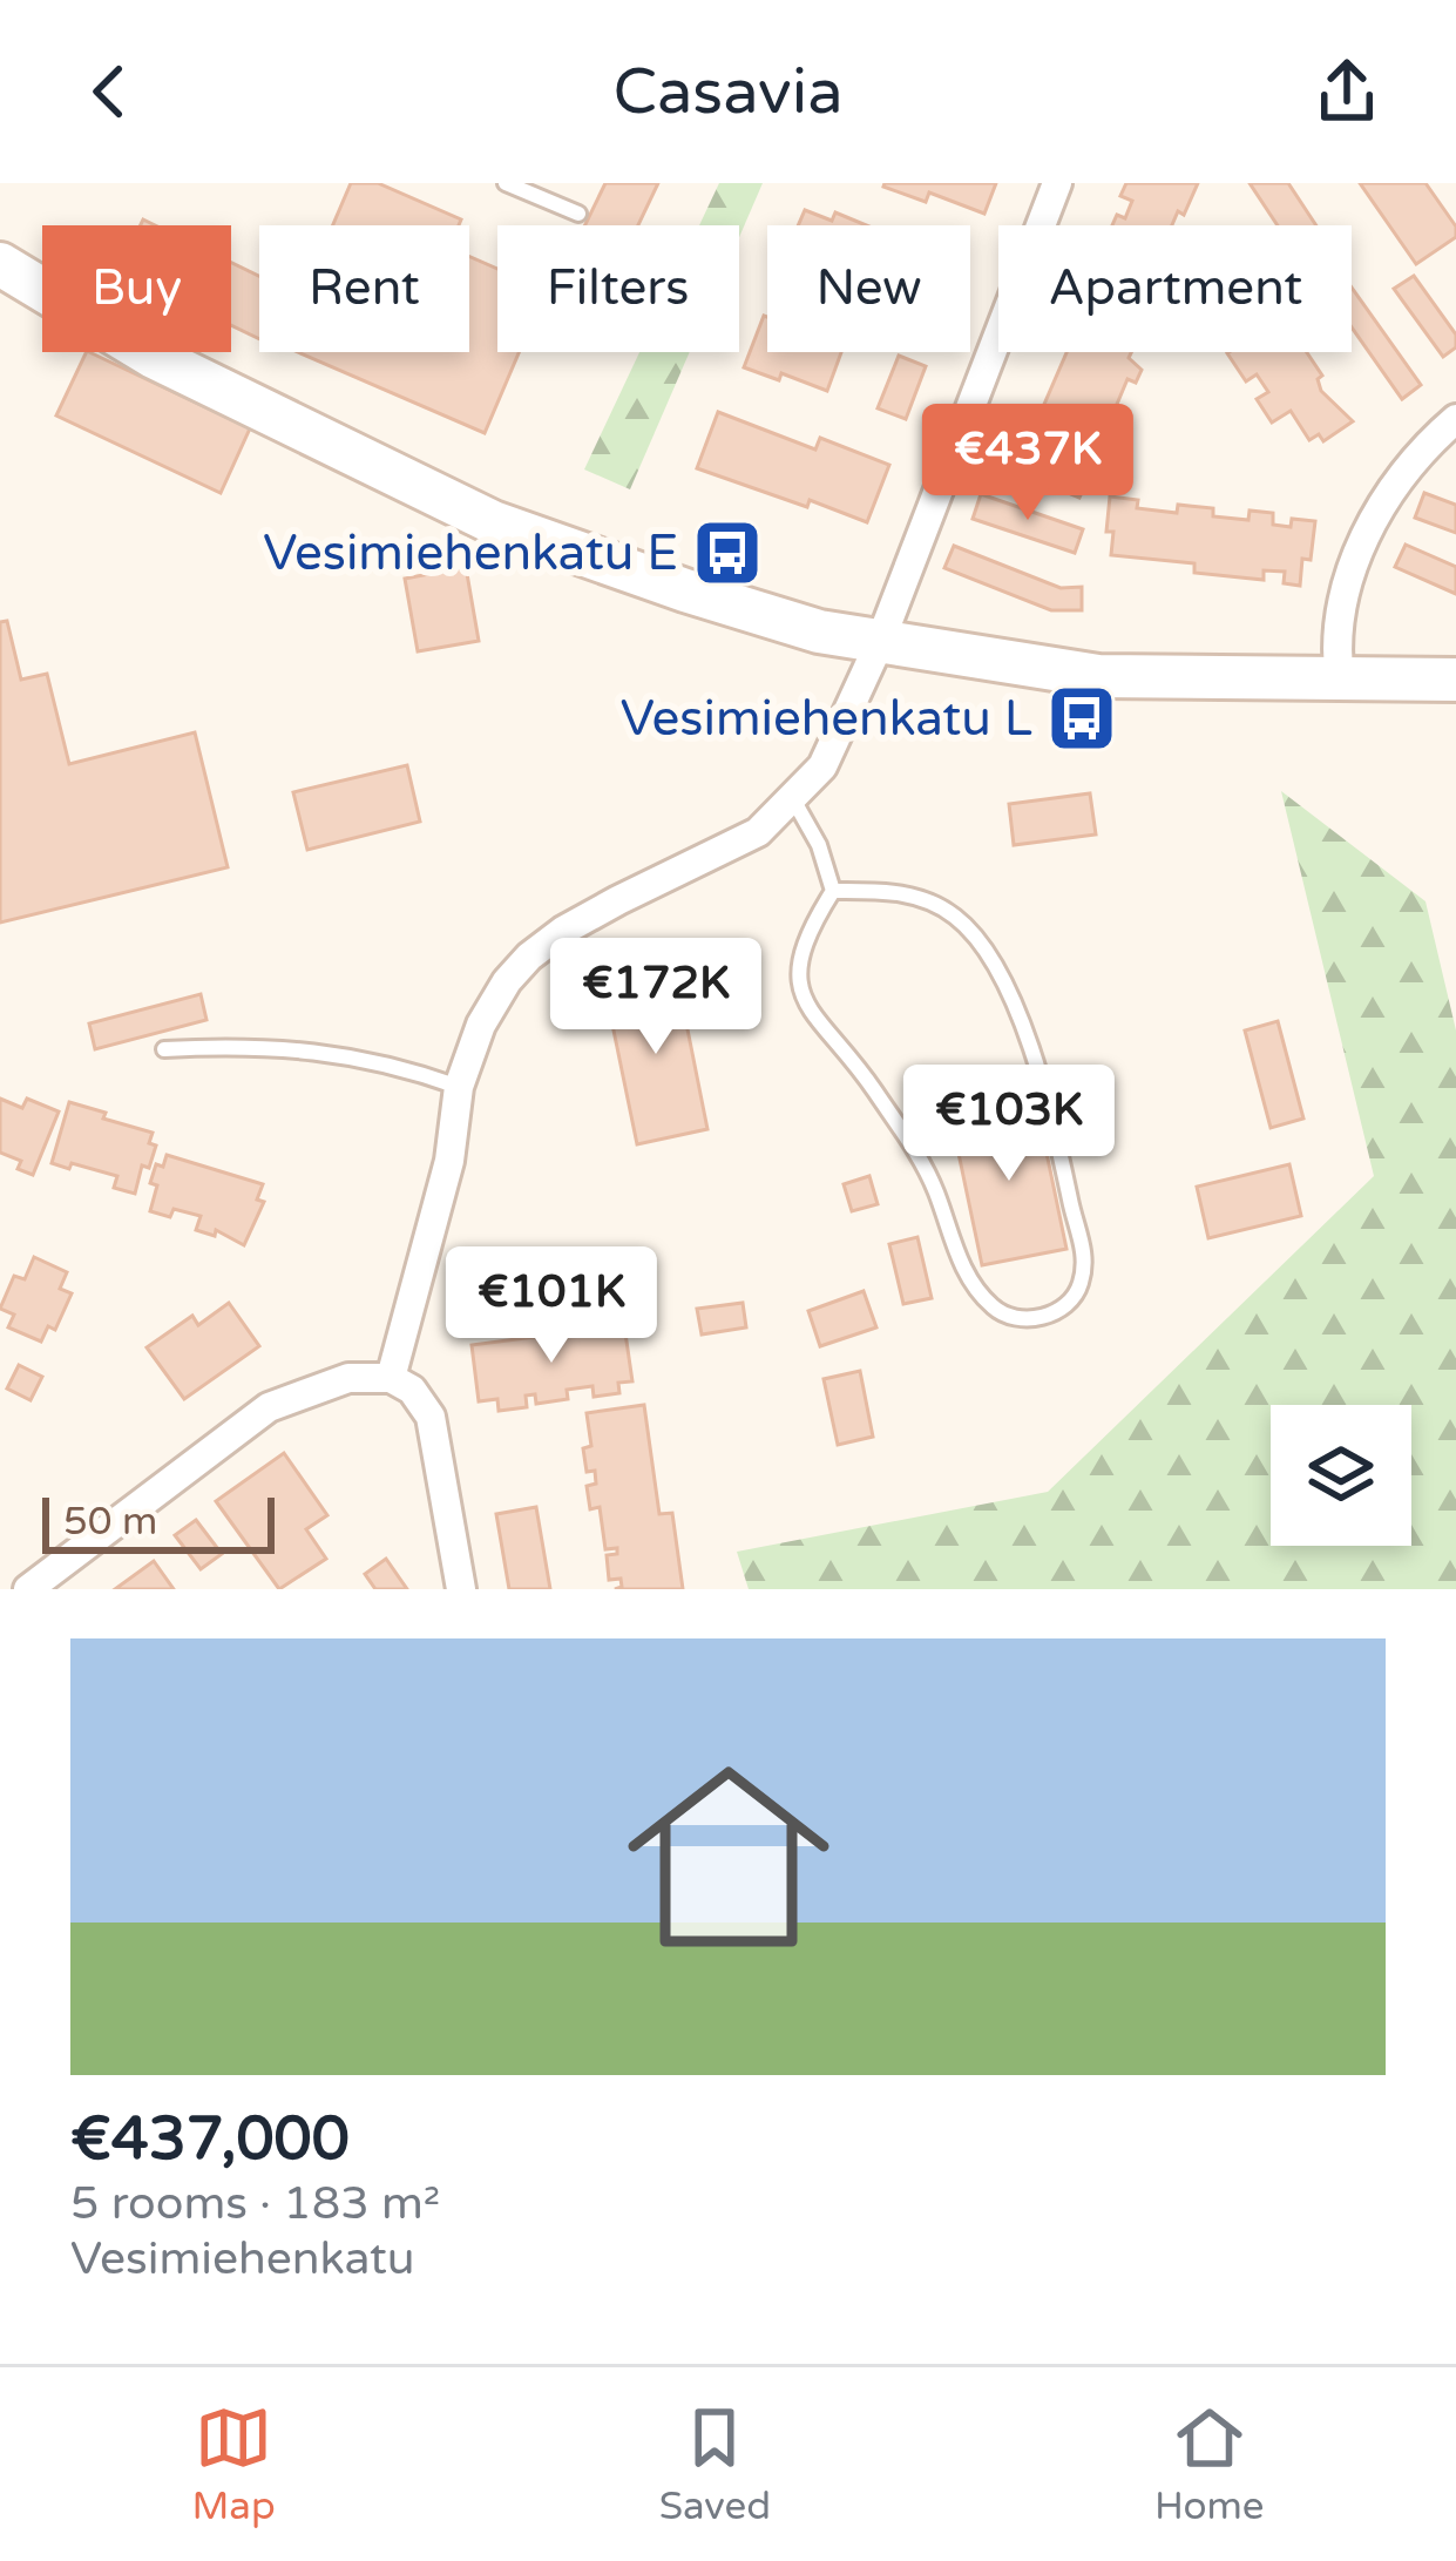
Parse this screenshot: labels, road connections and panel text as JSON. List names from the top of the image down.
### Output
{
  "places": {
    "bus stop": ["Vesimiehenkatu E", "Vesimiehenkatu L"]
  },
  "scale_bar": "50 m",
  "page": {
    "header": "Casavia",
    "chip": [
      "Buy",
      "Rent",
      "Filters",
      "New",
      "Apartment"
    ],
    "price": [
      "€437K",
      "€172K",
      "€103K",
      "€101K"
    ],
    "scale": "50 m",
    "list": [
      {
        "name": "€437,000",
        "note": "5 rooms · 183 m² · Vesimiehenkatu"
      }
    ],
    "tabs": ["Map", "Saved", "Home"]
  }
}
